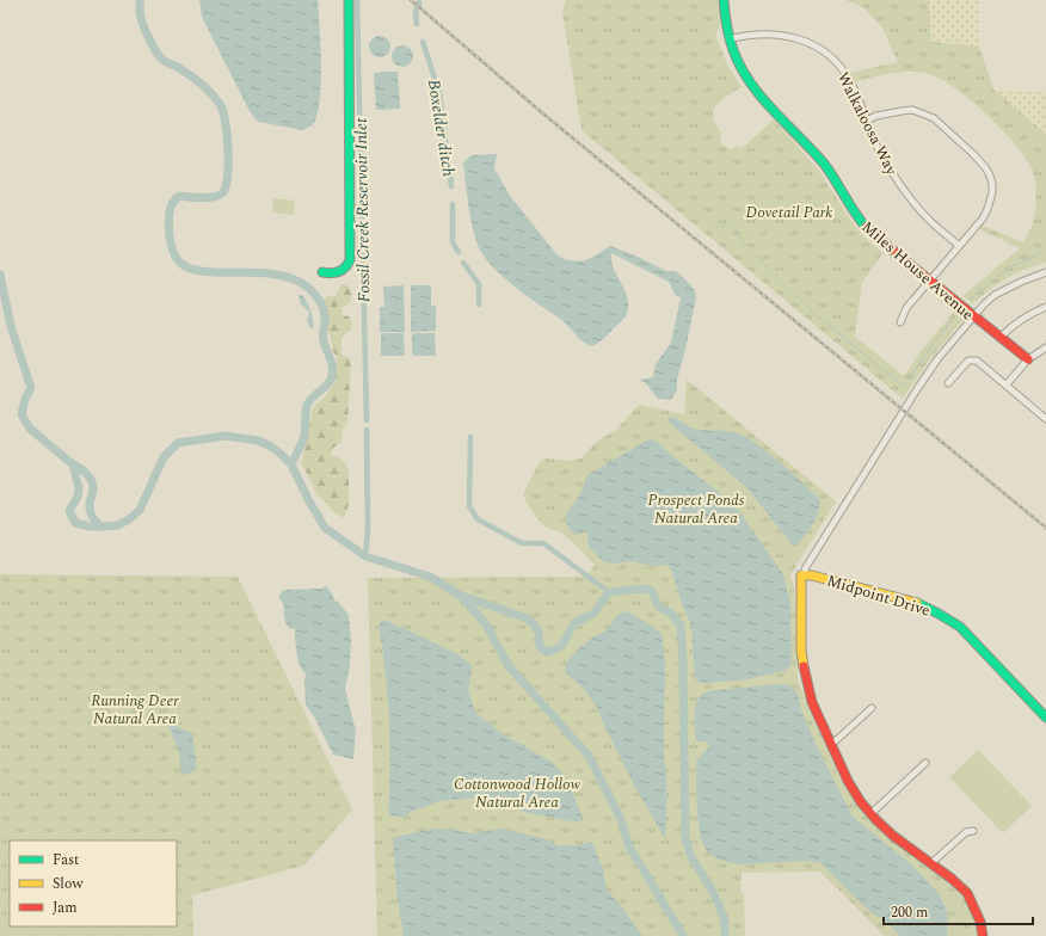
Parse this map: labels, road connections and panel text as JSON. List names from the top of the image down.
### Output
{
  "streets": {
    "street": ["Walkaloosa Way", "Miles House Avenue", "Midpoint Drive"]
  },
  "crossings": [
    ["Walkaloosa Way", "Miles House Avenue"]
  ],
  "water": ["Boxelder ditch", "Fossil Creek Reservoir Inlet"],
  "parks": [
    "Dovetail Park",
    "Prospect Ponds Natural Area",
    "Running Deer Natural Area",
    "Cottonwood Hollow Natural Area"
  ],
  "legend": ["Fast", "Slow", "Jam"],
  "scale_bar": "200 m"
}
